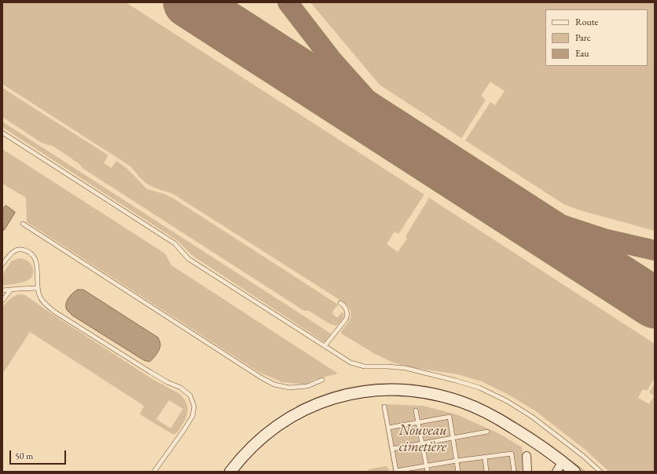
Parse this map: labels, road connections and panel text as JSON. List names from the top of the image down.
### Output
{
  "parks": ["Nouveau cimetière"],
  "legend": ["Route", "Parc", "Eau"],
  "scale_bar": "50 m"
}
